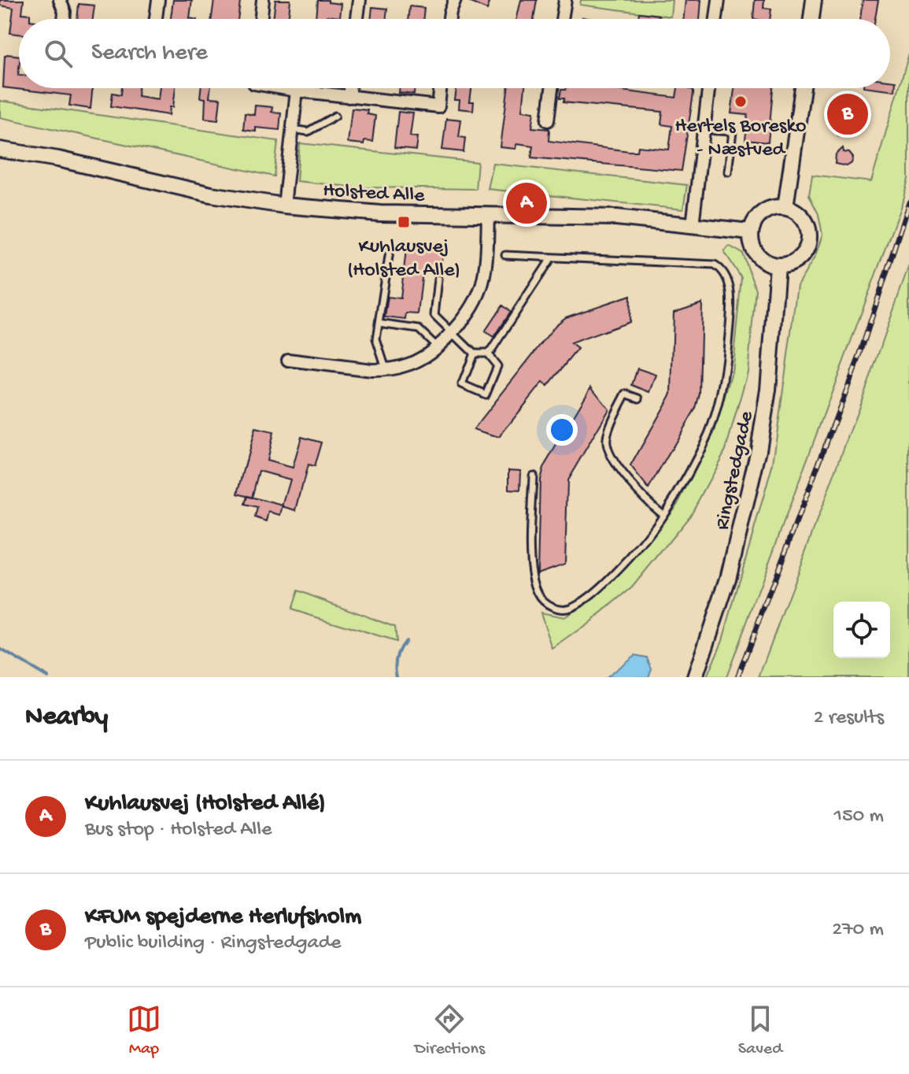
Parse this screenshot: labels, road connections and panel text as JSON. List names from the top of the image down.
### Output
{
  "streets": {
    "street": ["Holsted Alle", "Ringstedgade"]
  },
  "crossings": [
    ["Holsted Alle", "Ringstedgade"]
  ],
  "places": {
    "other": ["Hertels Boresko - Næstved"],
    "transit": ["Kuhlausvej (Holsted Alle)"]
  },
  "page": {
    "search": "Search here",
    "pins": ["B", "A"],
    "heading": ["Nearby", "2 results"],
    "list": [
      {
        "mark": "A",
        "name": "Kuhlausvej (Holsted Allé)",
        "note": "Bus stop · Holsted Alle",
        "value": "150 m"
      },
      {
        "mark": "B",
        "name": "KFUM spejderne Herlufsholm",
        "note": "Public building · Ringstedgade",
        "value": "270 m"
      }
    ],
    "nav": ["Map", "Directions", "Saved"]
  }
}
